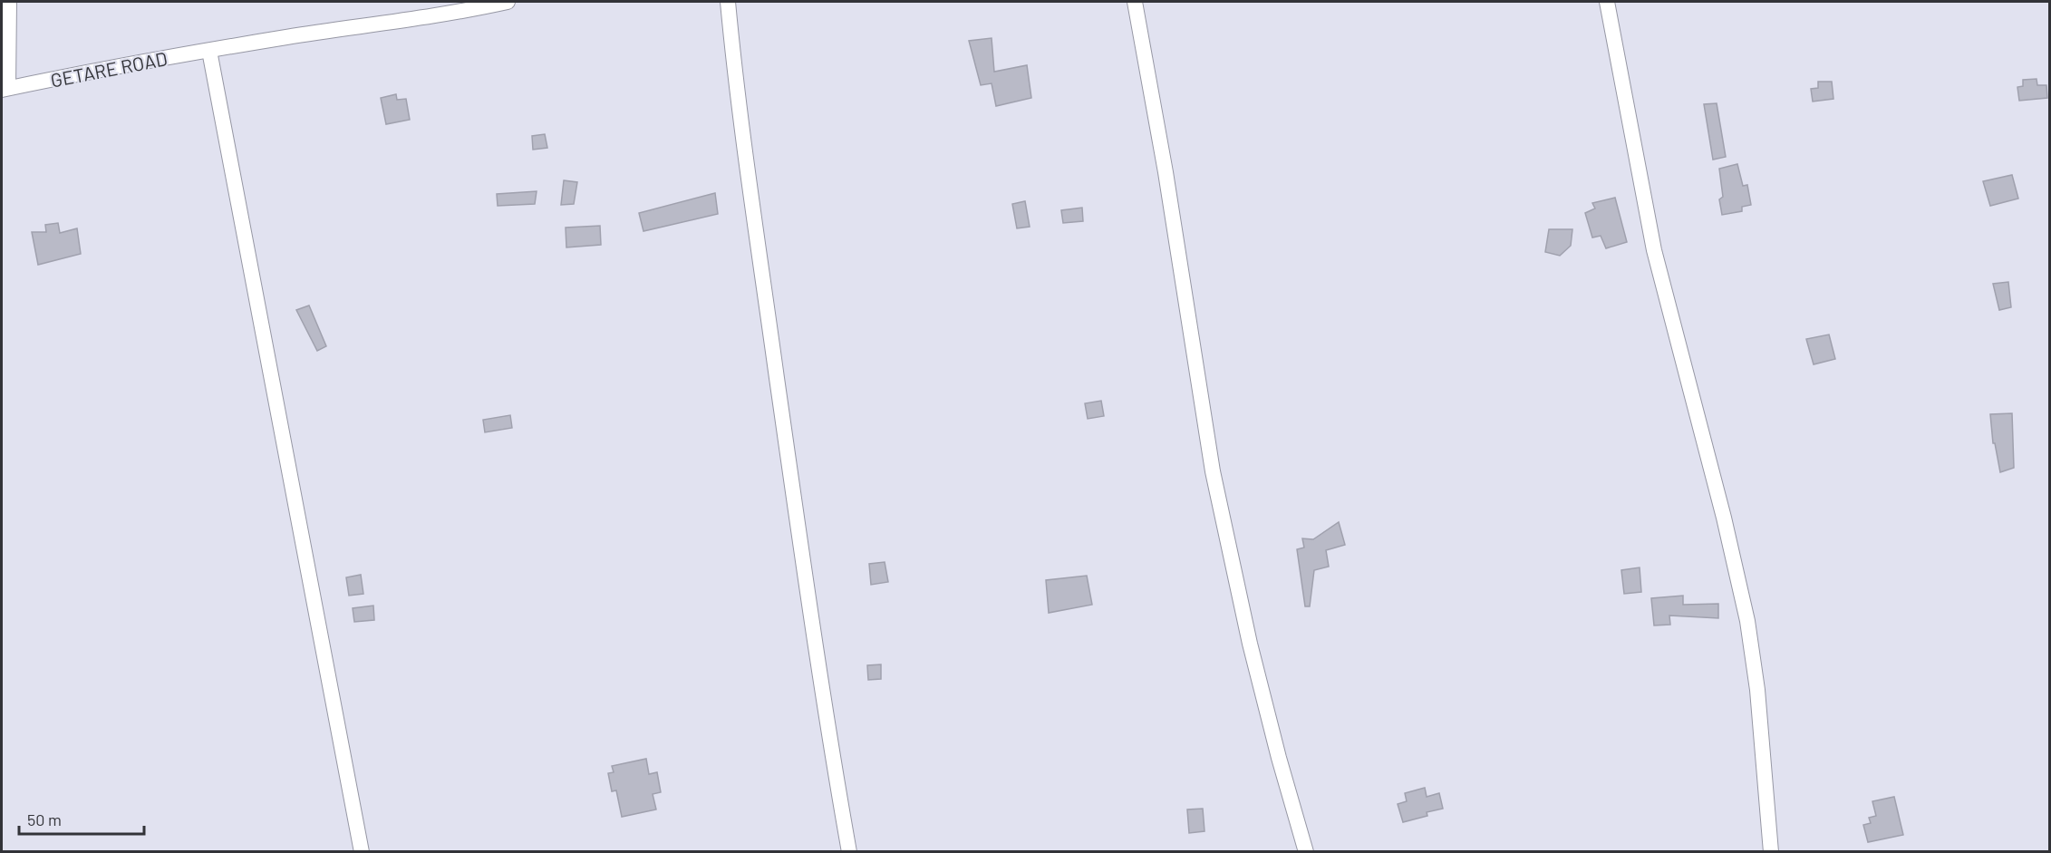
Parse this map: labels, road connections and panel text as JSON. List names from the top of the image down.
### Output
{
  "streets": {
    "street": ["GETARE ROAD"]
  },
  "scale_bar": "50 m"
}
